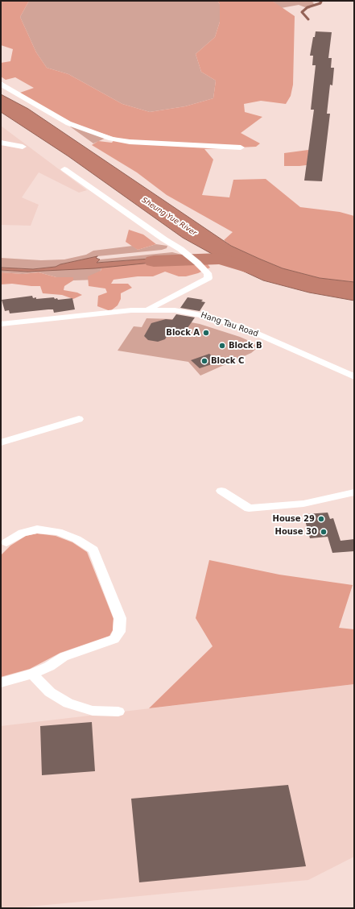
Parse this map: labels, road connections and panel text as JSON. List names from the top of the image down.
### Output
{
  "streets": {
    "street": ["Hang Tau Road"]
  },
  "water": ["Sheung Yue River"],
  "places": [
    "Block A",
    "Block B",
    "Block C",
    "House 29",
    "House 30"
  ]
}
